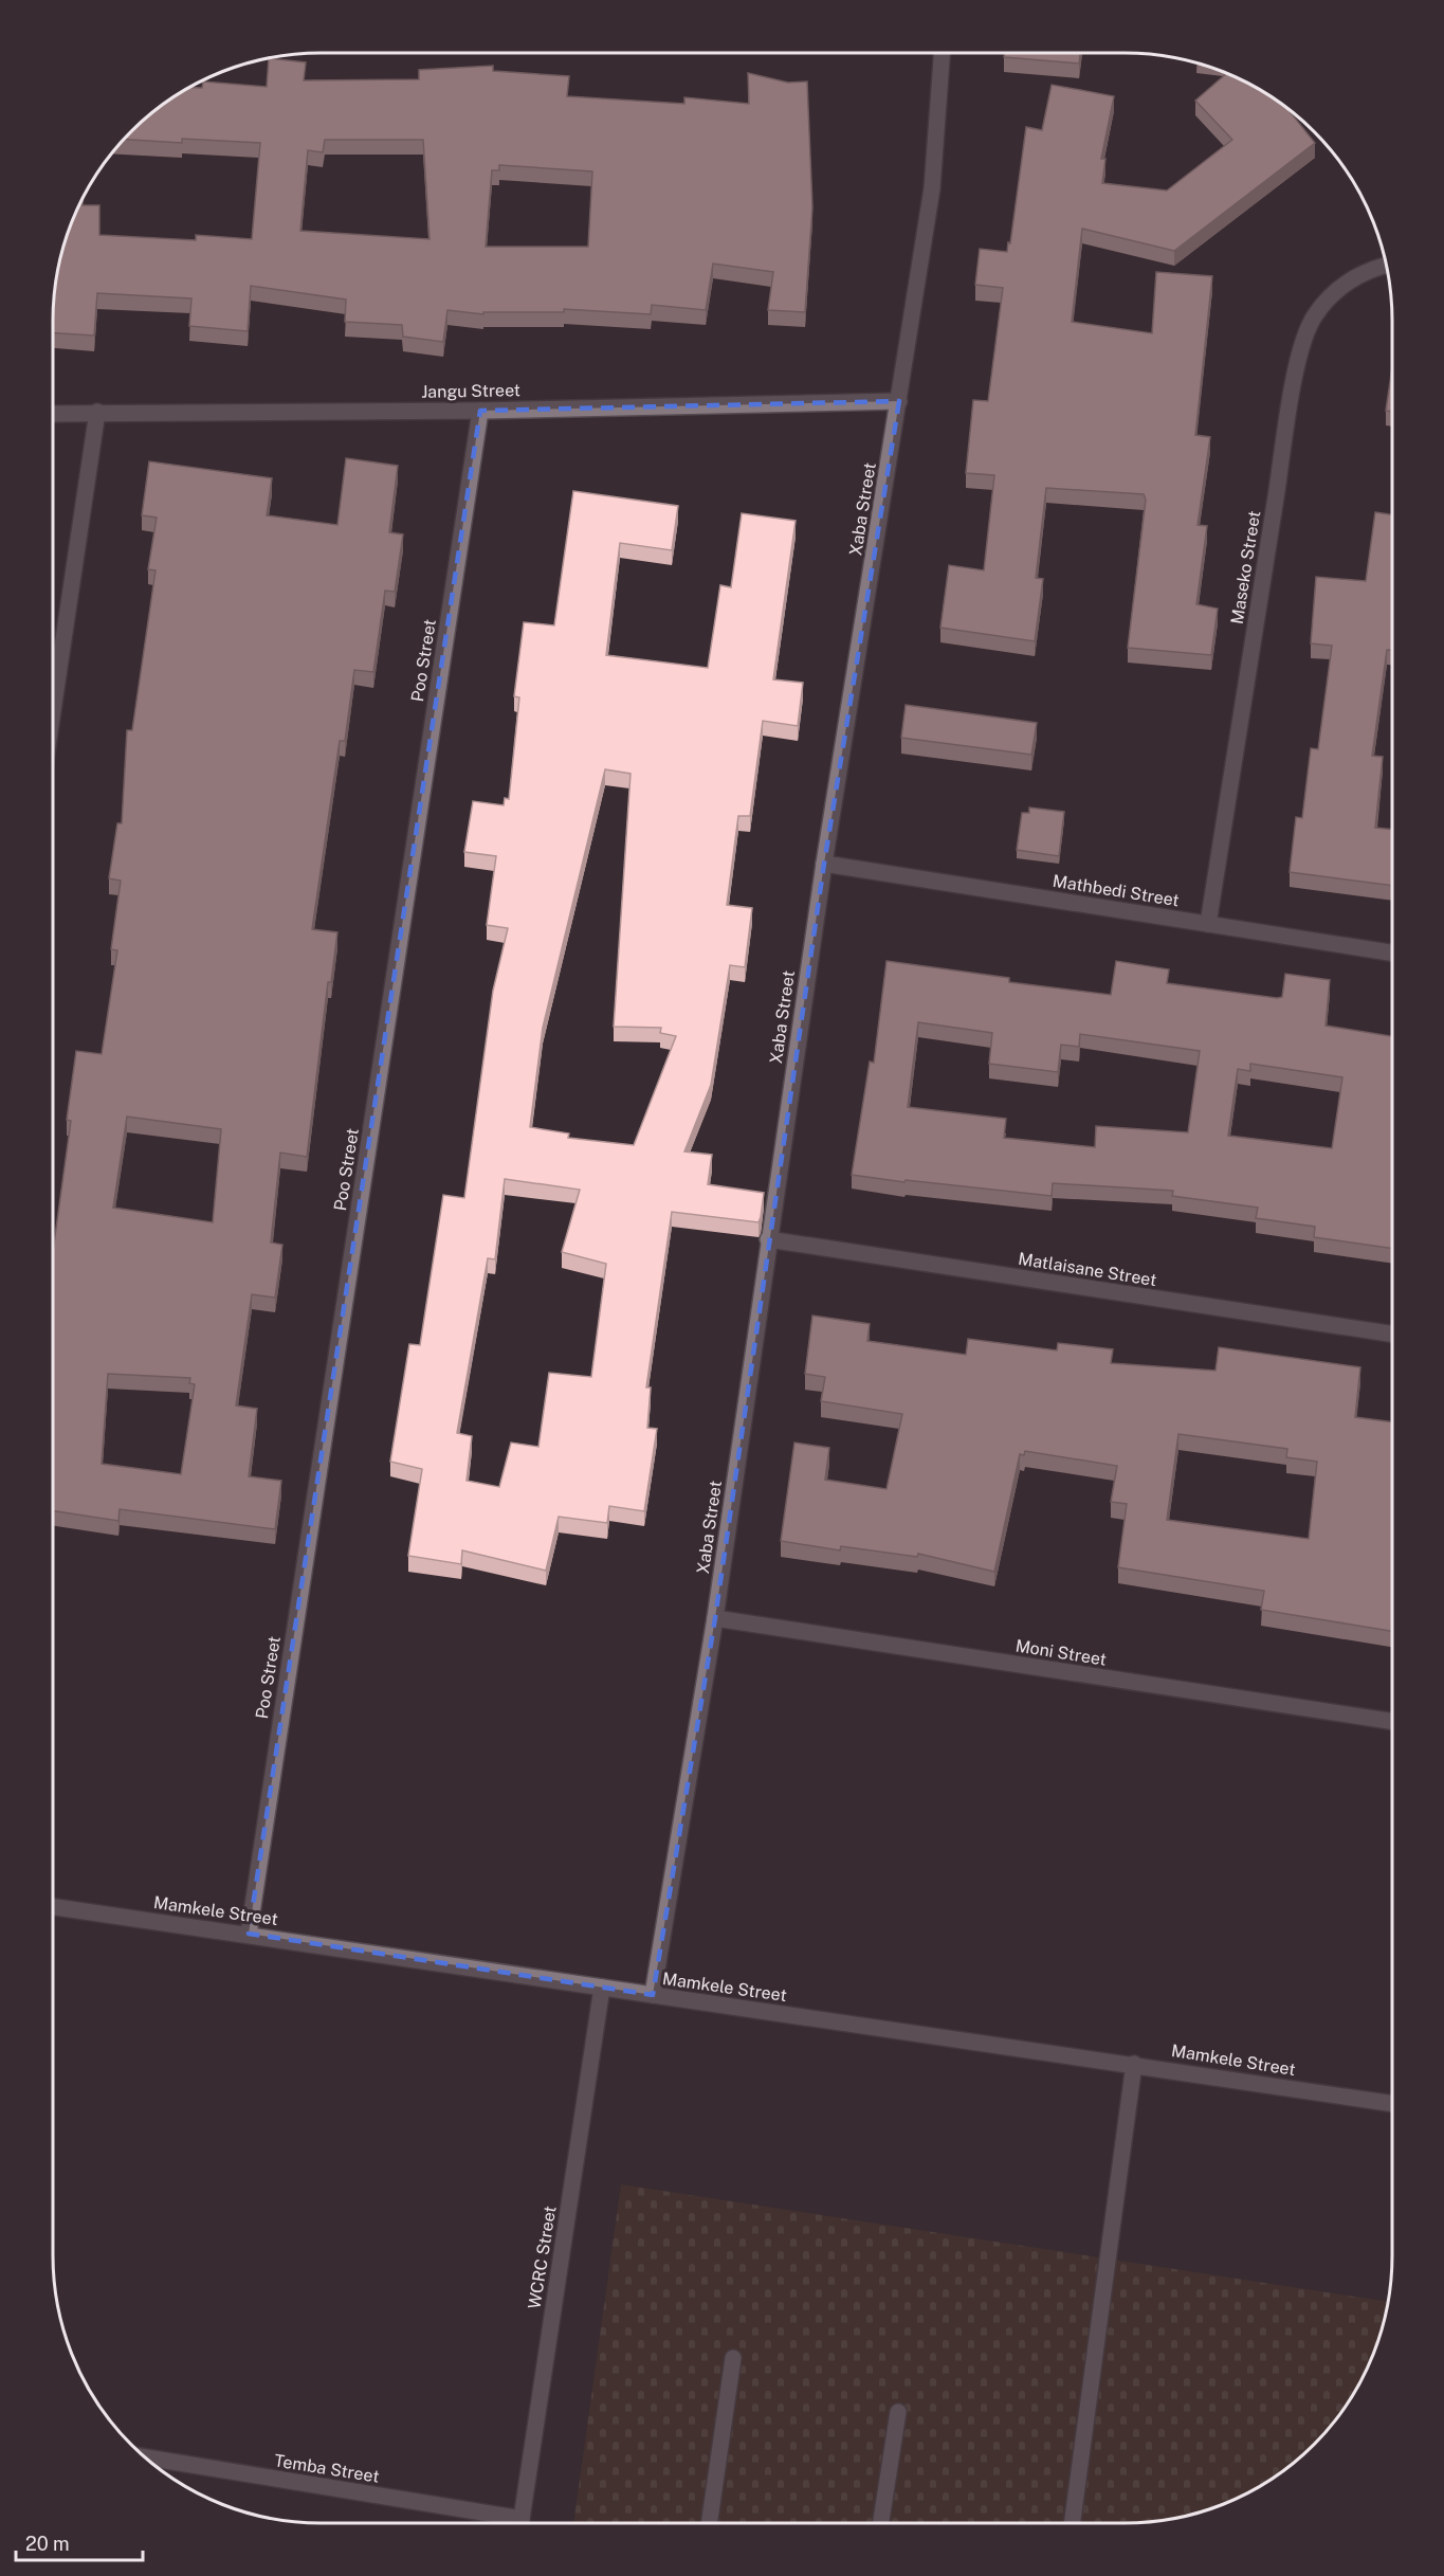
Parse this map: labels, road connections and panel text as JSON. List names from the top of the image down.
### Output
{
  "streets": {
    "street": [
      "Jangu Street",
      "Xaba Street",
      "Maseko Street",
      "Poo Street",
      "Mathbedi Street",
      "Matlaisane Street",
      "Moni Street",
      "Mamkele Street",
      "WCRC Street",
      "Temba Street"
    ]
  },
  "crossings": [
    ["Jangu Street", "Xaba Street"],
    ["Jangu Street", "Poo Street"],
    ["Xaba Street", "Mathbedi Street"],
    ["Xaba Street", "Matlaisane Street"],
    ["Xaba Street", "Moni Street"],
    ["Xaba Street", "Mamkele Street"],
    ["Maseko Street", "Mathbedi Street"],
    ["Poo Street", "Mamkele Street"],
    ["Mamkele Street", "WCRC Street"]
  ],
  "scale_bar": "20 m"
}
